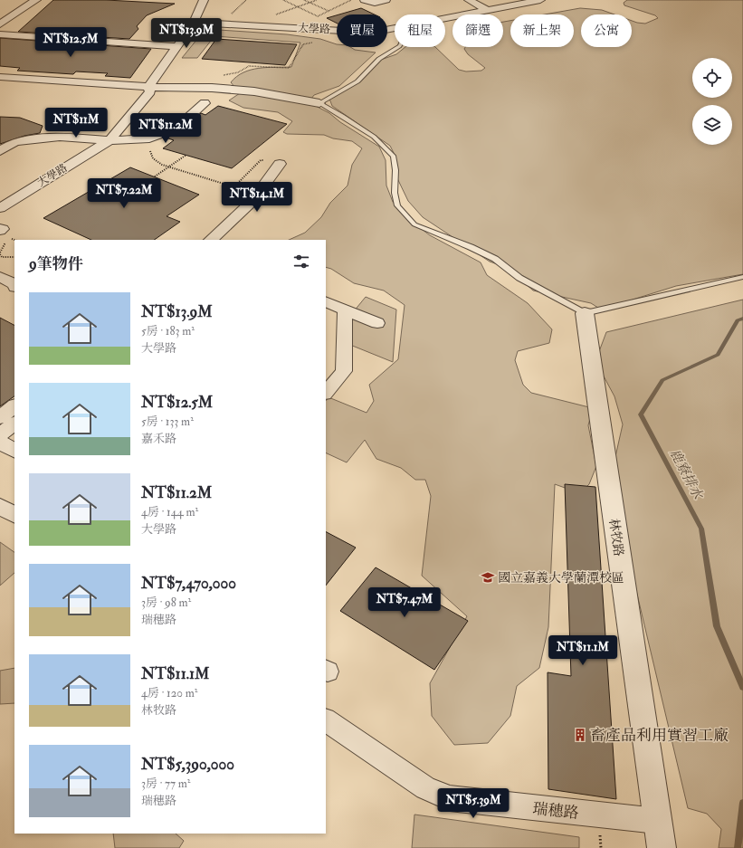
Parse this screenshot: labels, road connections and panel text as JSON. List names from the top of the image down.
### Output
{
  "streets": {
    "street": ["大學路", "林牧路", "瑞穗路"]
  },
  "crossings": [
    ["林牧路", "瑞穗路"]
  ],
  "water": ["鹿寮排水"],
  "places": {
    "school or university": ["國立嘉義大學蘭潭校區"],
    "building": ["畜產品利用實習工廠"]
  },
  "page": {
    "chip": [
      "買屋",
      "租屋",
      "篩選",
      "新上架",
      "公寓"
    ],
    "price": [
      "NT$13.9M",
      "NT$12.5M",
      "NT$11M",
      "NT$11.2M",
      "NT$7.22M",
      "NT$14.1M",
      "NT$7.47M",
      "NT$11.1M",
      "NT$5.39M"
    ],
    "heading": "9筆物件",
    "list": [
      {
        "name": "NT$13.9M",
        "note": "5房 · 183 m² · 大學路"
      },
      {
        "name": "NT$12.5M",
        "note": "5房 · 133 m² · 嘉禾路"
      },
      {
        "name": "NT$11.2M",
        "note": "4房 · 144 m² · 大學路"
      },
      {
        "name": "NT$7,470,000",
        "note": "3房 · 98 m² · 瑞穗路"
      },
      {
        "name": "NT$11.1M",
        "note": "4房 · 120 m² · 林牧路"
      },
      {
        "name": "NT$5,390,000",
        "note": "3房 · 77 m² · 瑞穗路"
      }
    ]
  }
}
